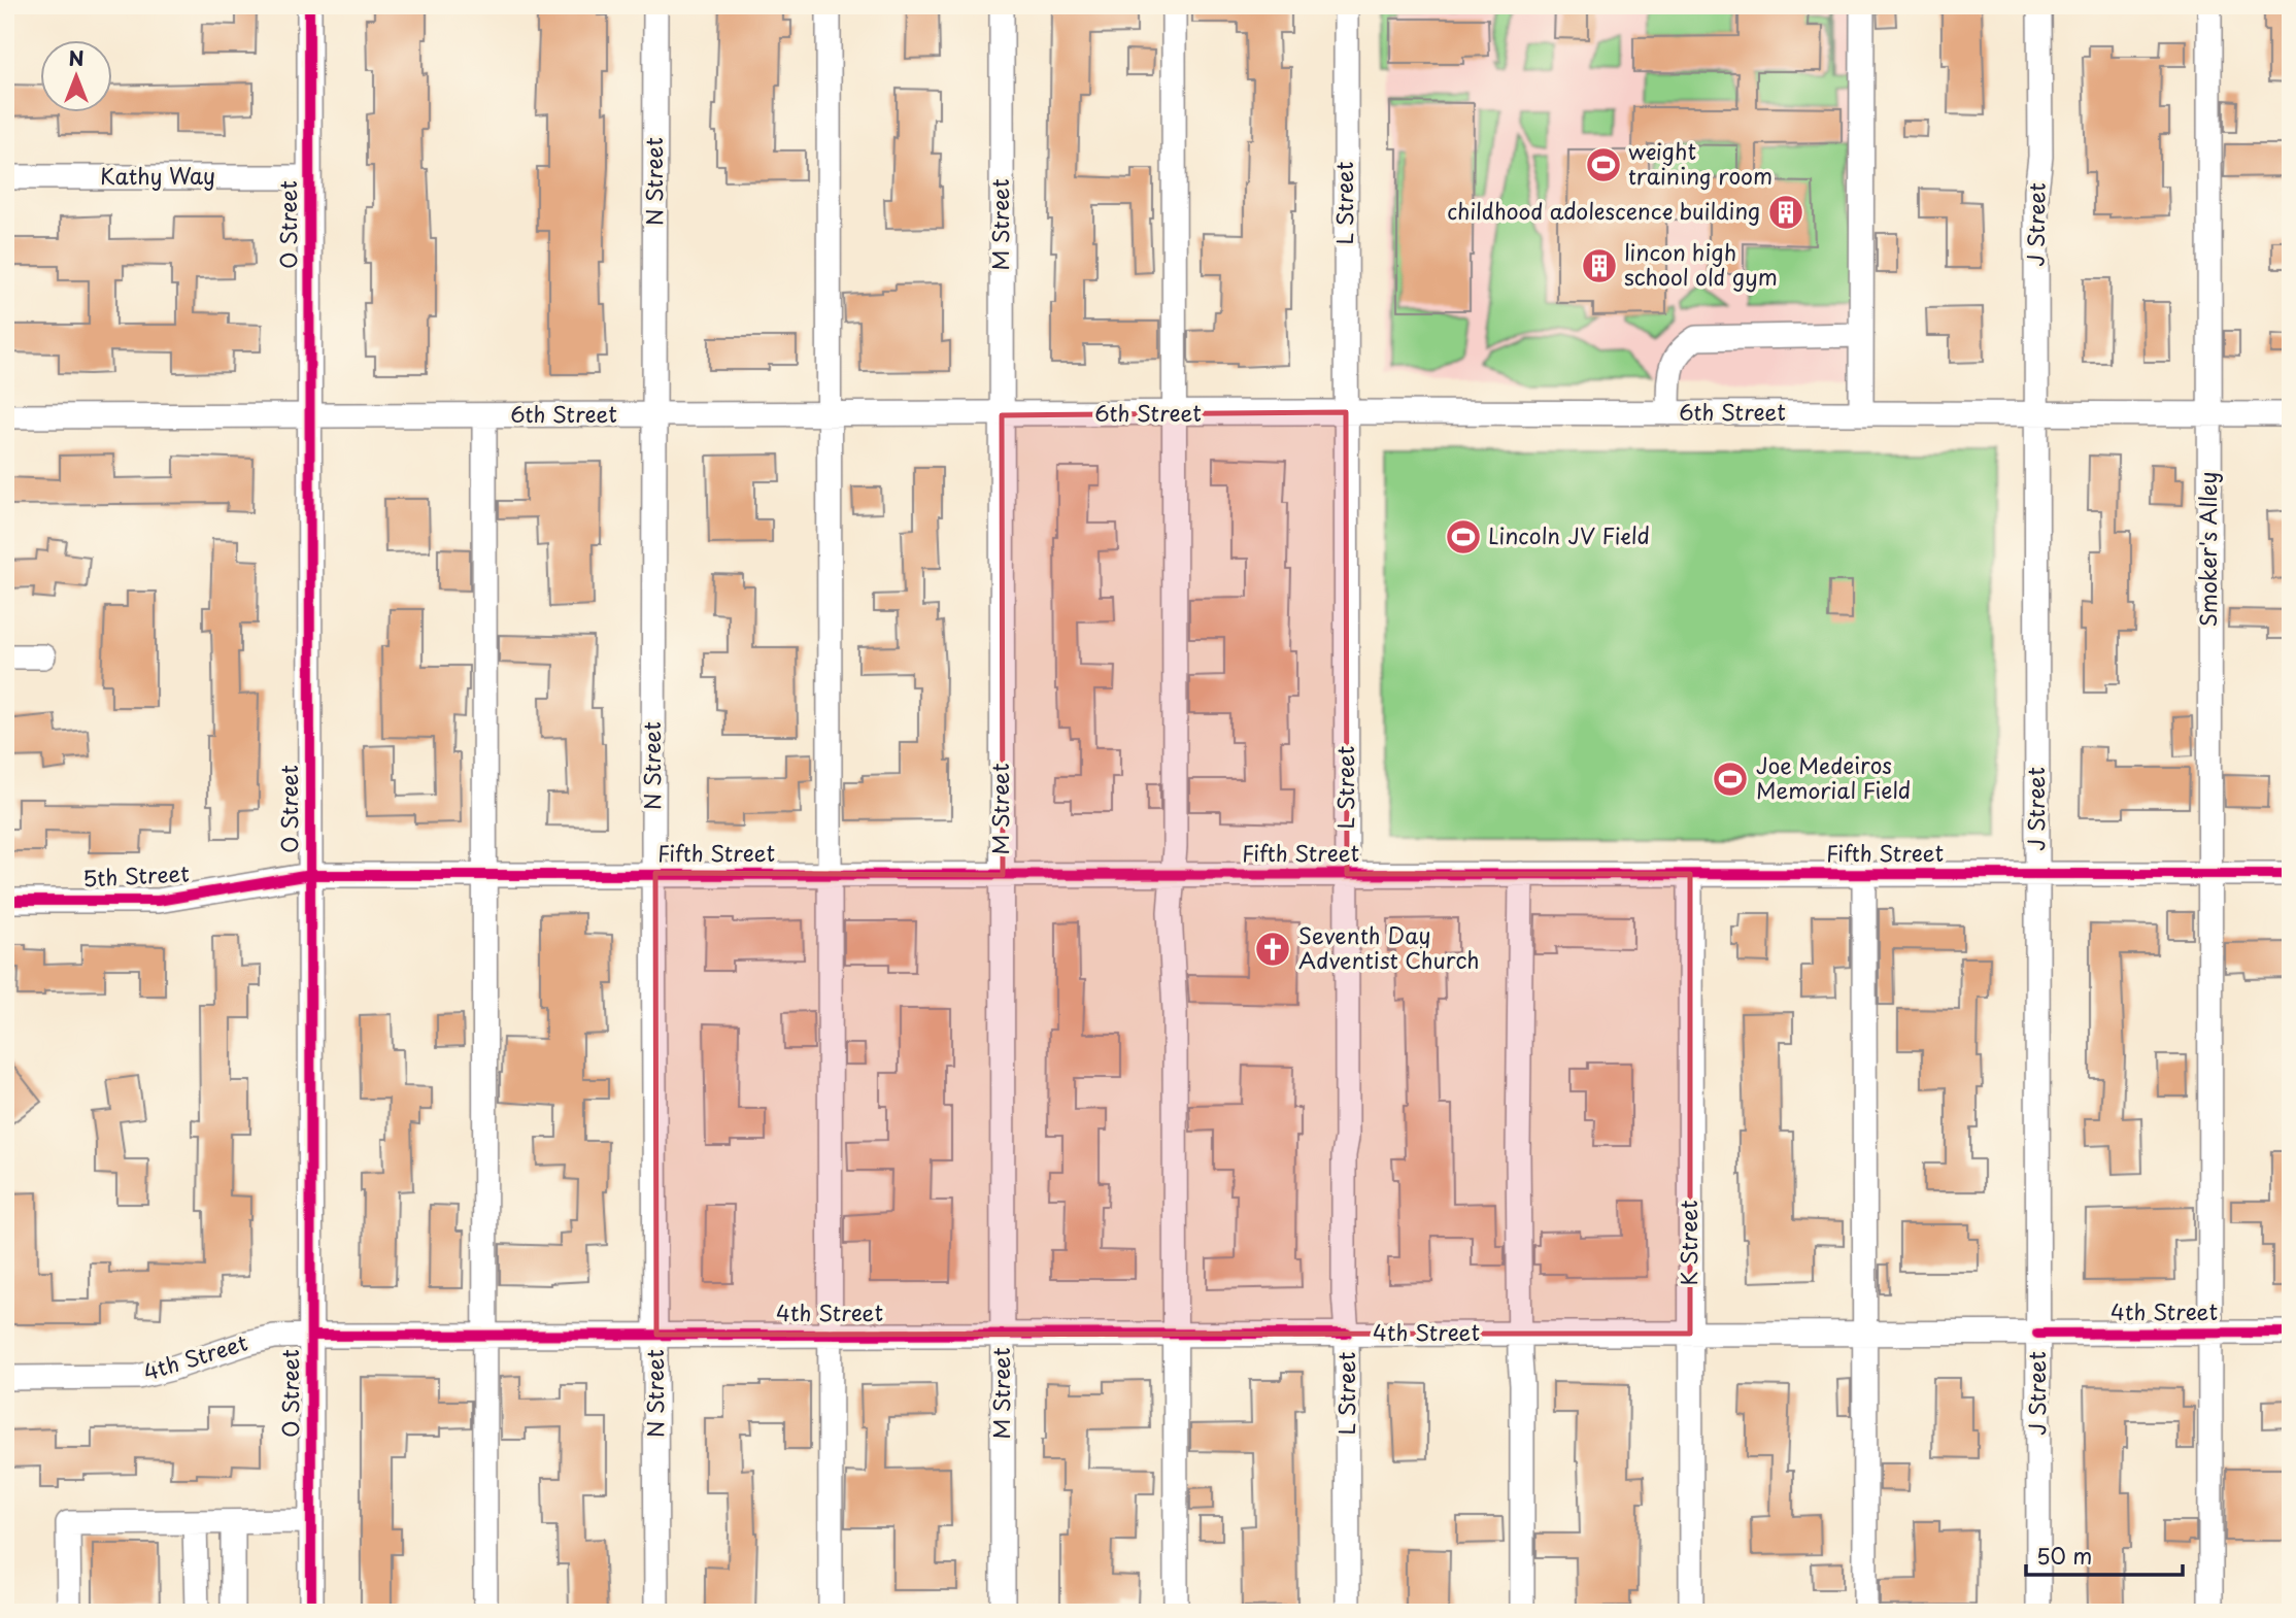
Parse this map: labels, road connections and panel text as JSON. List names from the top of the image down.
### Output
{
  "streets": {
    "street": [
      "Kathy Way",
      "N Street",
      "L Street",
      "O Street",
      "M Street",
      "J Street",
      "6th Street",
      "Smoker's Alley",
      "Fifth Street",
      "5th Street",
      "K Street",
      "4th Street"
    ]
  },
  "crossings": [
    ["Kathy Way", "O Street"],
    ["N Street", "6th Street"],
    ["N Street", "Fifth Street"],
    ["N Street", "4th Street"],
    ["L Street", "6th Street"],
    ["L Street", "Fifth Street"],
    ["L Street", "4th Street"],
    ["O Street", "6th Street"],
    ["O Street", "Fifth Street"],
    ["O Street", "5th Street"],
    ["O Street", "4th Street"],
    ["M Street", "6th Street"],
    ["M Street", "Fifth Street"],
    ["M Street", "4th Street"],
    ["J Street", "6th Street"],
    ["J Street", "Fifth Street"],
    ["J Street", "4th Street"],
    ["6th Street", "Smoker's Alley"],
    ["Smoker's Alley", "Fifth Street"],
    ["Smoker's Alley", "4th Street"],
    ["Fifth Street", "5th Street"],
    ["Fifth Street", "K Street"],
    ["K Street", "4th Street"]
  ],
  "places": {
    "sports": ["weight training room", "Lincoln JV Field", "Joe Medeiros Memorial Field"],
    "building": ["childhood adolescence building", "lincon high school old gym"],
    "church": ["Seventh Day Adventist Church"]
  },
  "scale_bar": "50 m",
  "north": "top"
}
